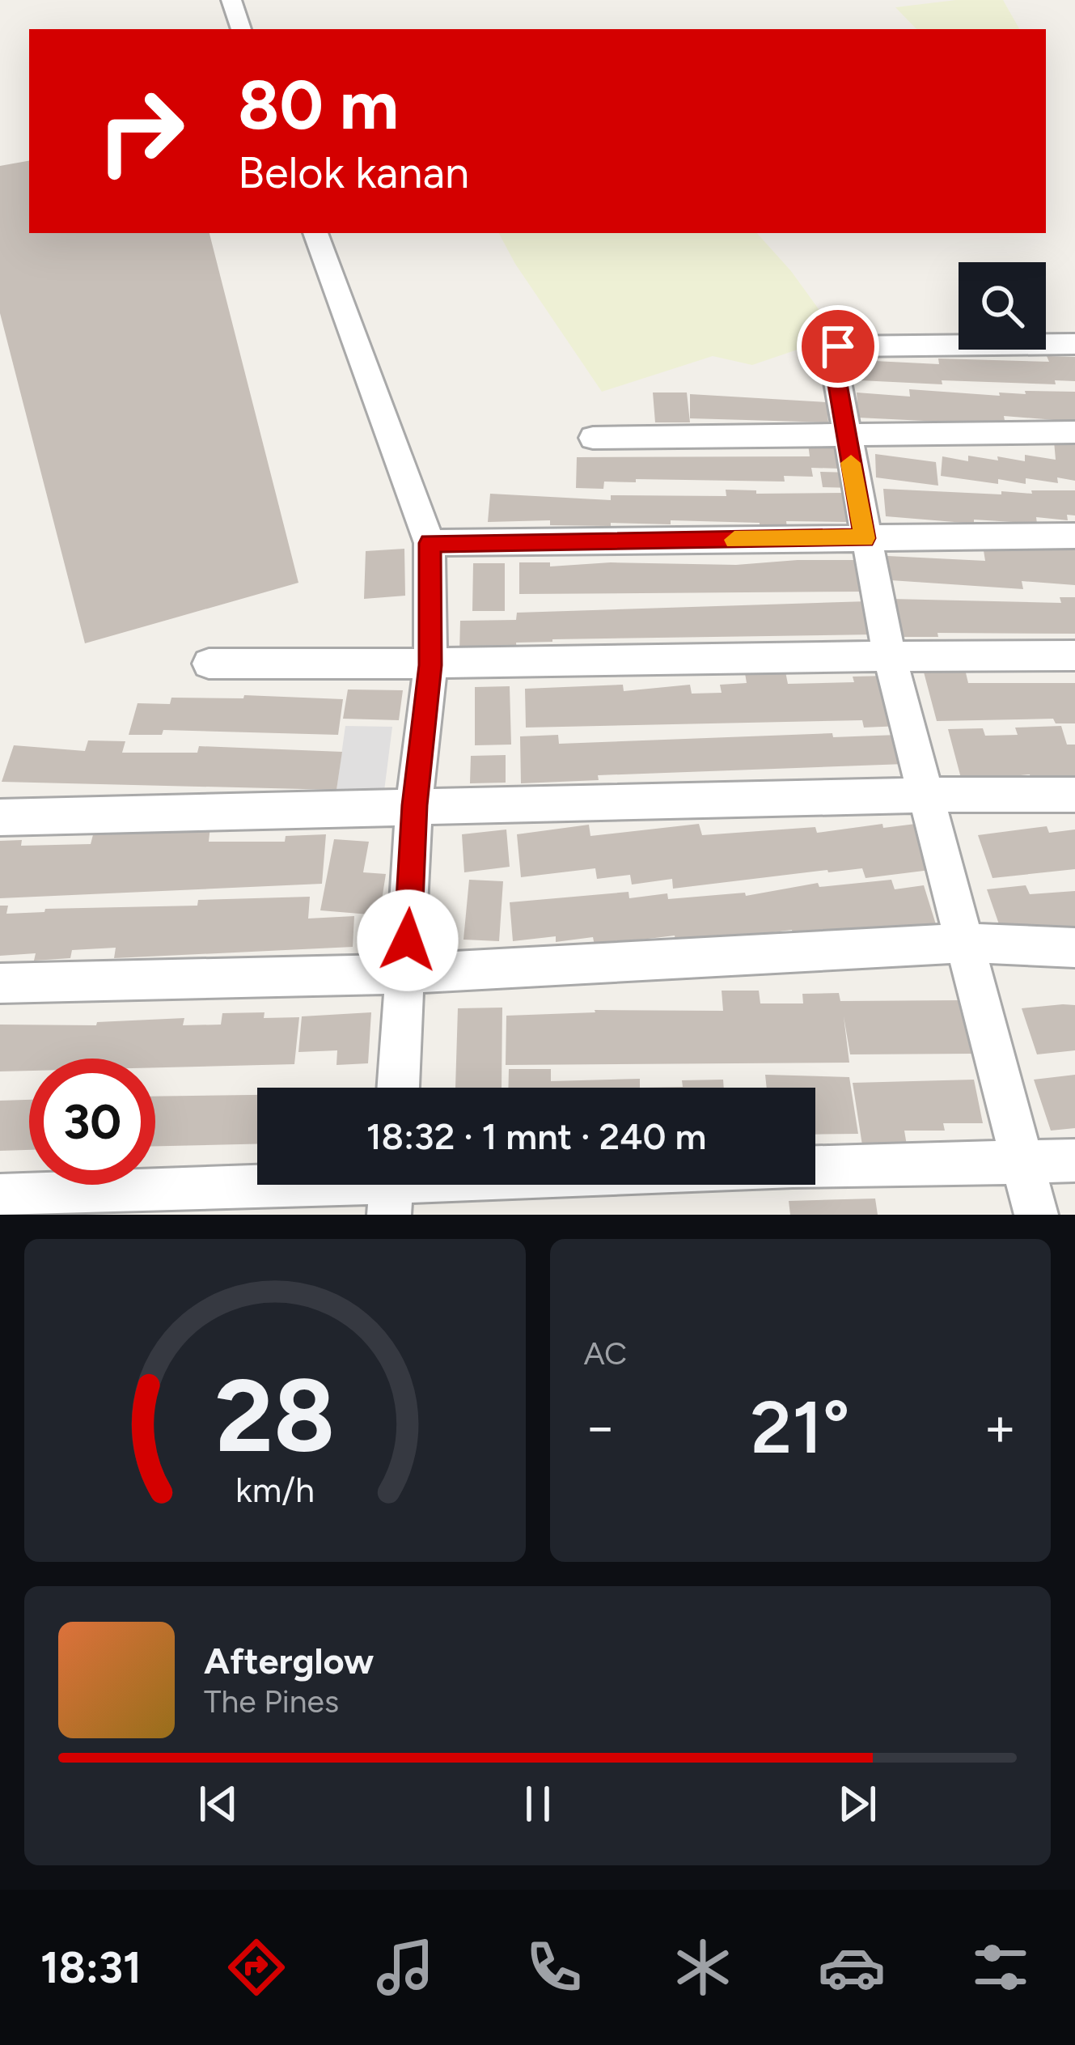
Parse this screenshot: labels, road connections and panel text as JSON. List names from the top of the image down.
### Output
{
  "page": {
    "turn": ["80 m", "Belok kanan"],
    "limit": "30",
    "trip": "18:32 · 1 mnt · 240 m",
    "tile": "AC",
    "heat": ["−", "21°", "+"],
    "song": ["Afterglow", "The Pines"],
    "tabs": "18:31",
    "gauge": ["28", "km/h"]
  }
}
